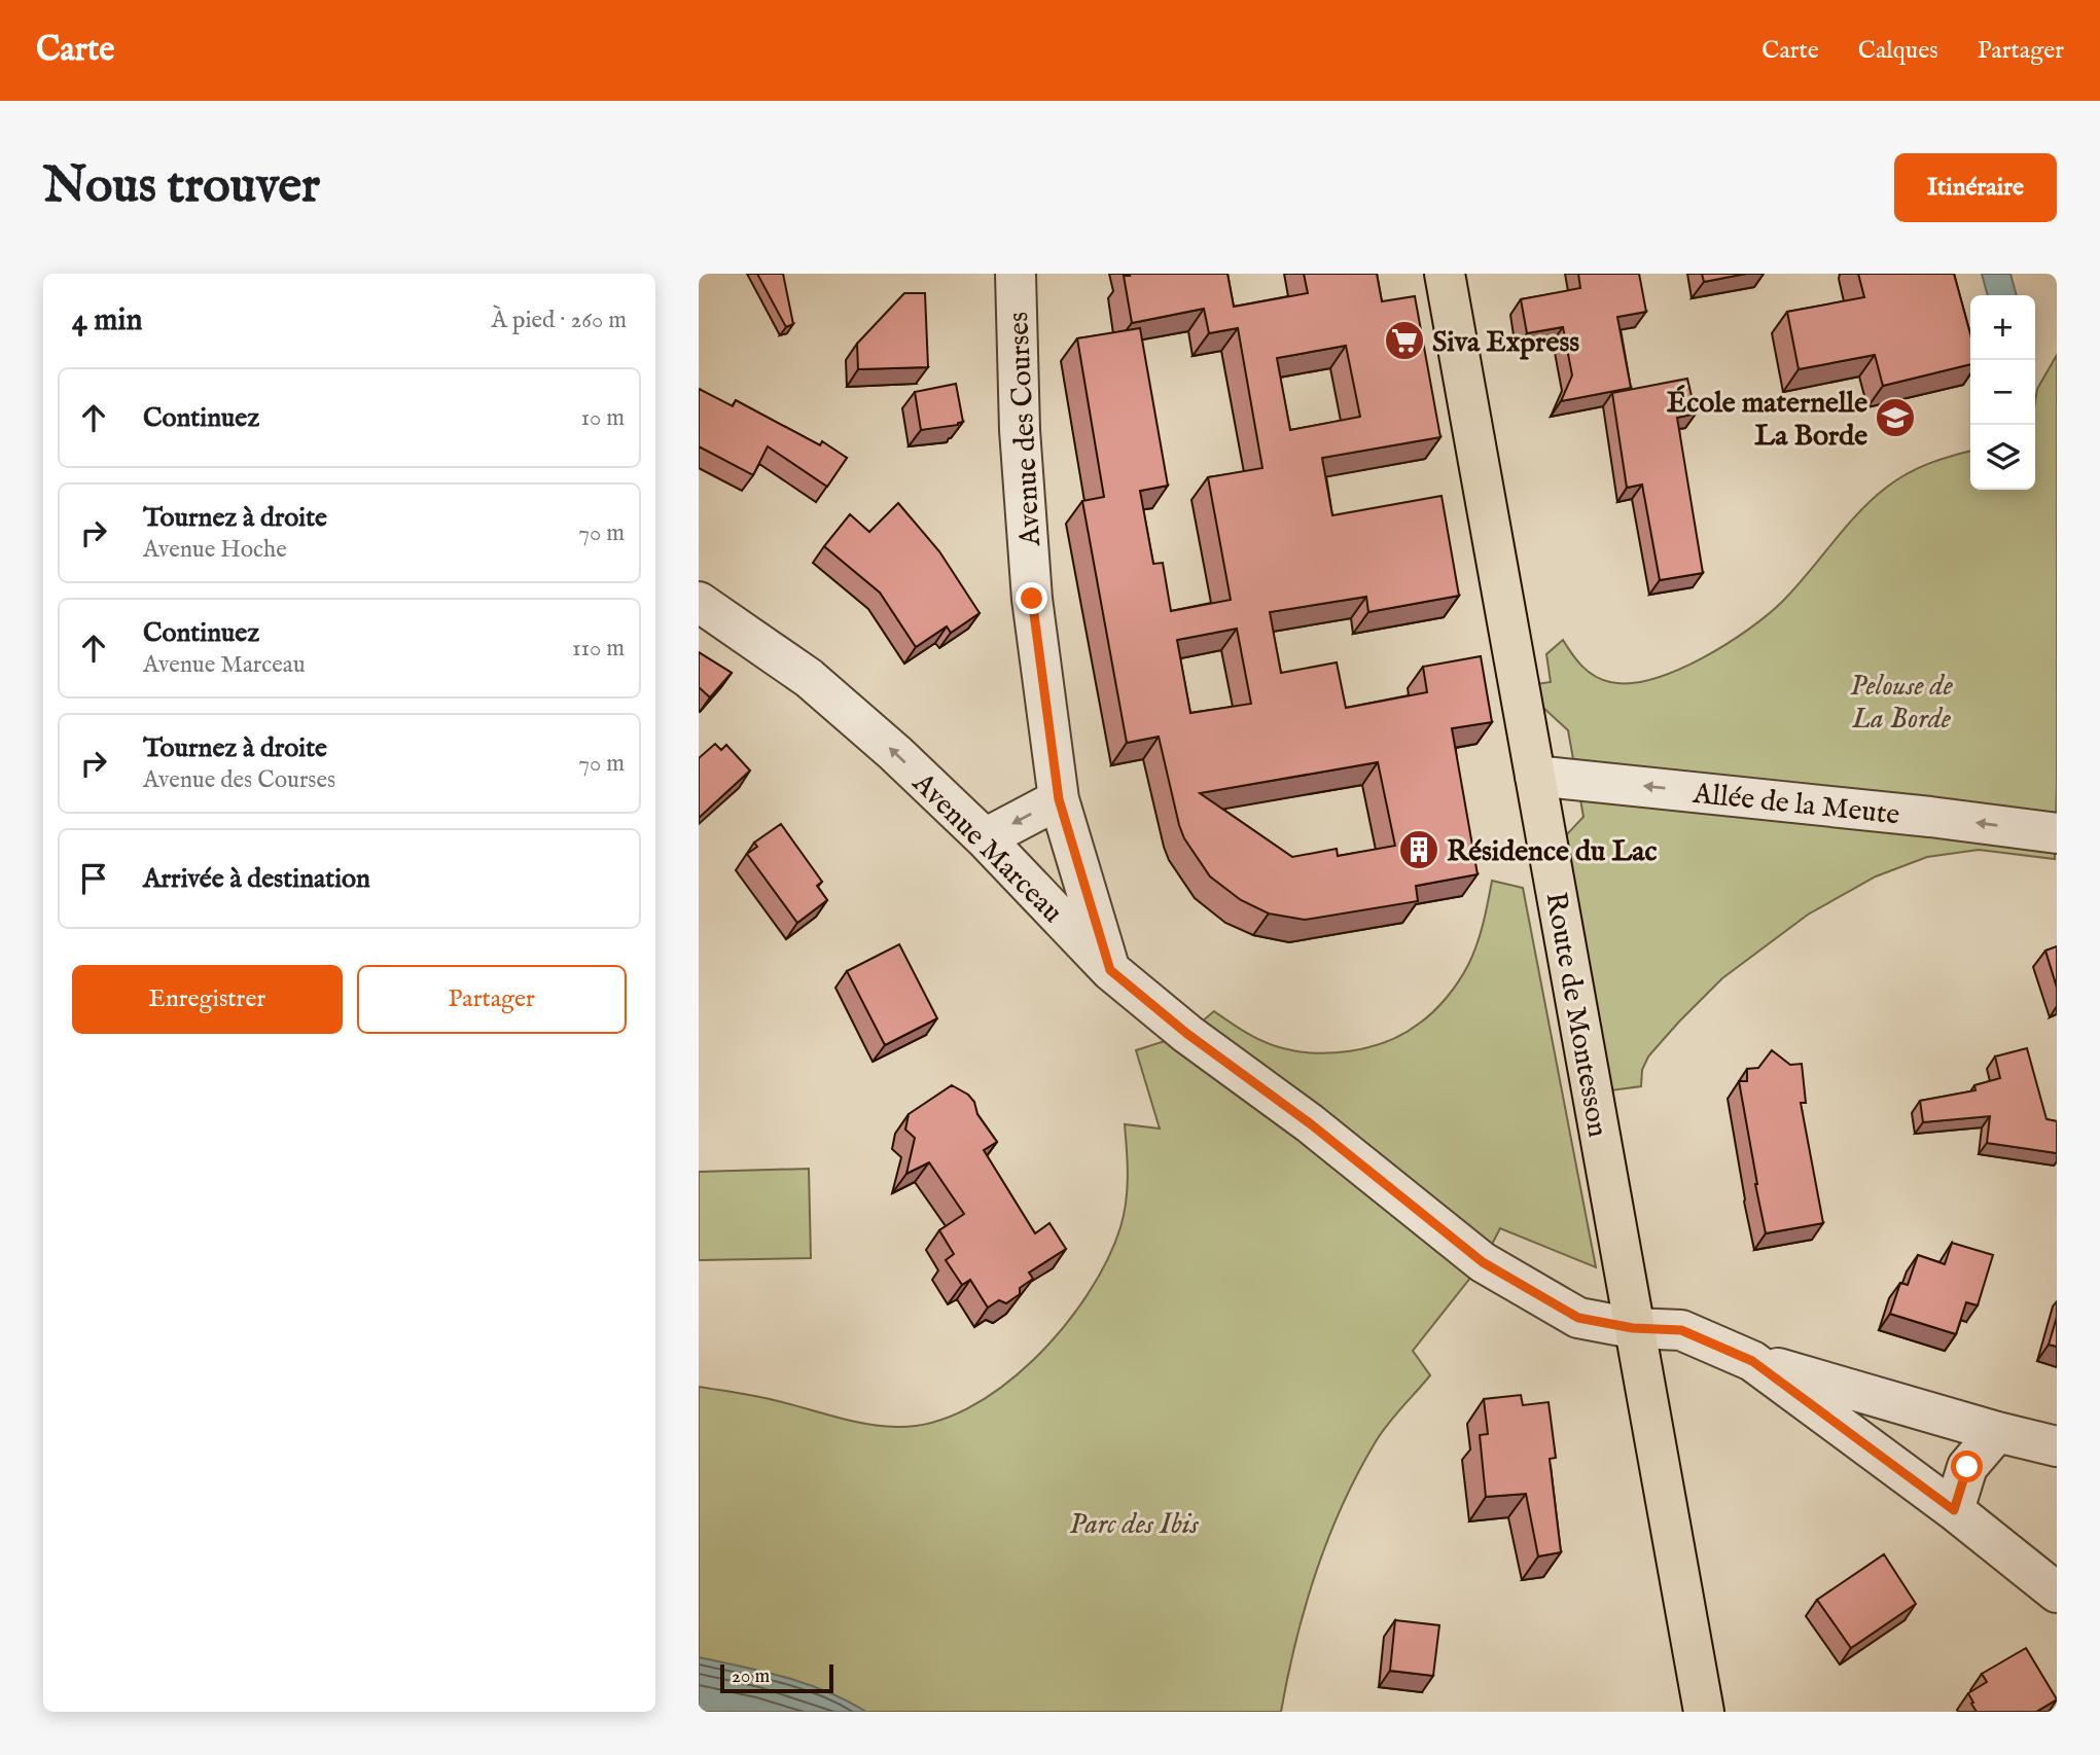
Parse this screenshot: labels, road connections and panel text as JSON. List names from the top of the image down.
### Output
{
  "streets": {
    "main road": ["Route de Montesson"],
    "street": ["Avenue des Courses", "Allée de la Meute", "Avenue Marceau"]
  },
  "crossings": [
    ["Avenue des Courses", "Avenue Marceau"],
    ["Allée de la Meute", "Route de Montesson"],
    ["Avenue Marceau", "Route de Montesson"]
  ],
  "one_way": ["Allée de la Meute"],
  "parks": ["Pelouse de La Borde", "Parc des Ibis"],
  "places": {
    "supermarket": ["Siva Express"],
    "school or university": ["École maternelle La Borde"],
    "building": ["Résidence du Lac"]
  },
  "scale_bar": "20 m",
  "page": {
    "header": "Carte",
    "nav": ["Carte", "Calques", "Partager"],
    "buttons": [
      "Itinéraire",
      ["Enregistrer", "Partager"]
    ],
    "title": "Nous trouver",
    "heading": ["4 min", "À pied · 260 m"],
    "map_buttons": ["+", "−"],
    "list": [
      ["Continuez", "10 m"],
      ["Tournez à droite", "Avenue Hoche", "70 m"],
      ["Continuez", "Avenue Marceau", "110 m"],
      ["Tournez à droite", "Avenue des Courses", "70 m"],
      "Arrivée à destination"
    ],
    "scale": "20 m"
  }
}
